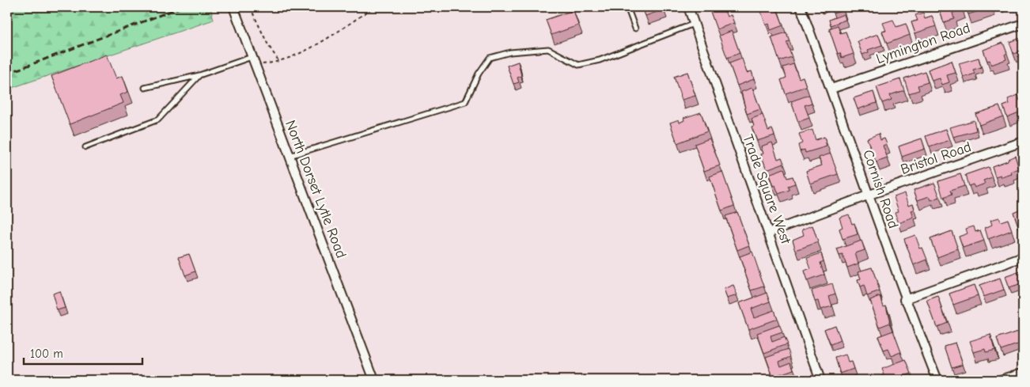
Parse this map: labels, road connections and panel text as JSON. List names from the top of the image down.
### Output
{
  "streets": {
    "street": [
      "Lymington Road",
      "Bristol Road",
      "North Dorset Lytle Road",
      "Trade Square West",
      "Cornish Road"
    ]
  },
  "crossings": [
    ["Lymington Road", "Cornish Road"],
    ["Bristol Road", "Trade Square West"],
    ["Bristol Road", "Cornish Road"]
  ],
  "scale_bar": "100 m"
}
